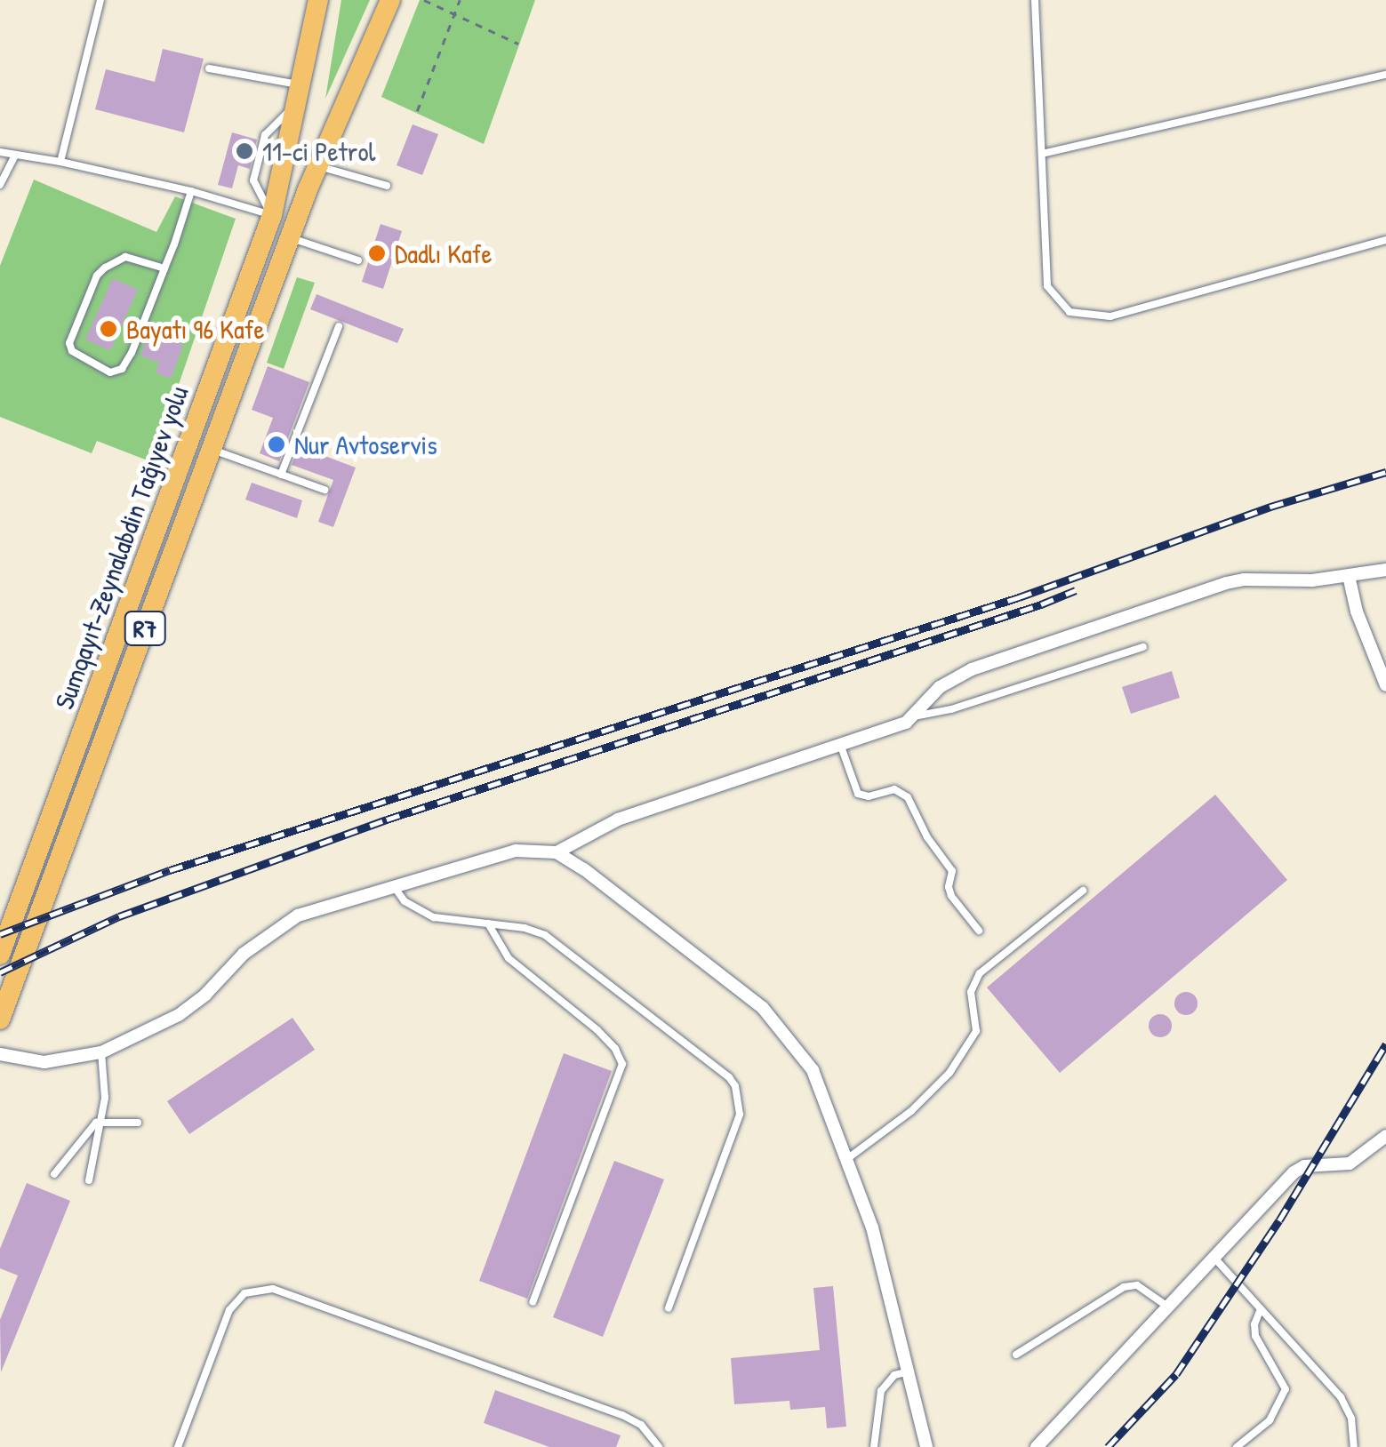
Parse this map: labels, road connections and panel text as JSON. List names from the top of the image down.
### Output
{
  "streets": {
    "main road": ["Sumqayıt-Zeynalabdin Tağıyev yolu", "R7"]
  },
  "places": [
    "11-ci Petrol",
    "Dadlı Kafe",
    "Bayatı 96 Kafe",
    "Nur Avtoservis"
  ]
}
